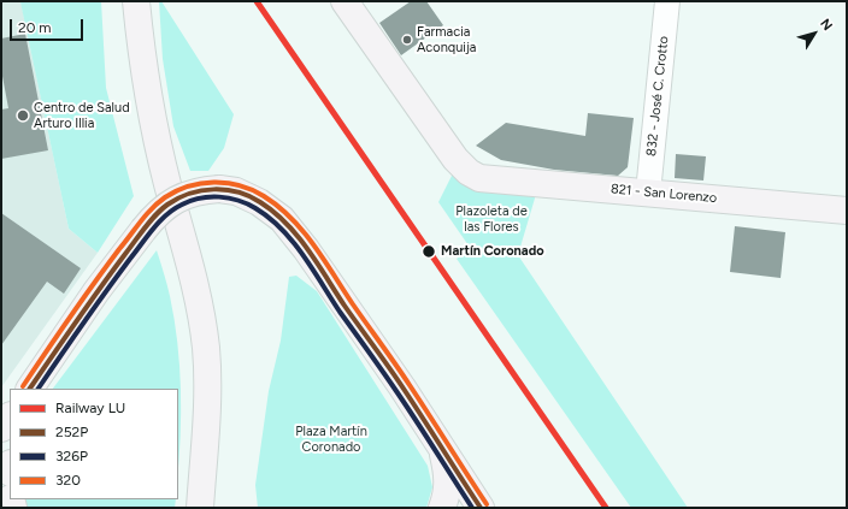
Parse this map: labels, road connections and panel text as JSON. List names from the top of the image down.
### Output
{
  "streets": {
    "street": ["832 - José C. Crotto", "821 - San Lorenzo"]
  },
  "crossings": [
    ["832 - José C. Crotto", "821 - San Lorenzo"]
  ],
  "parks": ["Plazoleta de las Flores", "Plaza Martín Coronado"],
  "places": ["Farmacia Aconquija", "Centro de Salud Arturo Illia", "Martín Coronado"],
  "lines": [
    "rail line LU",
    "transit line 320",
    "transit line 252P",
    "transit line 326P"
  ],
  "legend": [
    "Railway LU",
    "252P",
    "326P",
    "320"
  ],
  "scale_bar": "20 m",
  "north": "top right"
}
